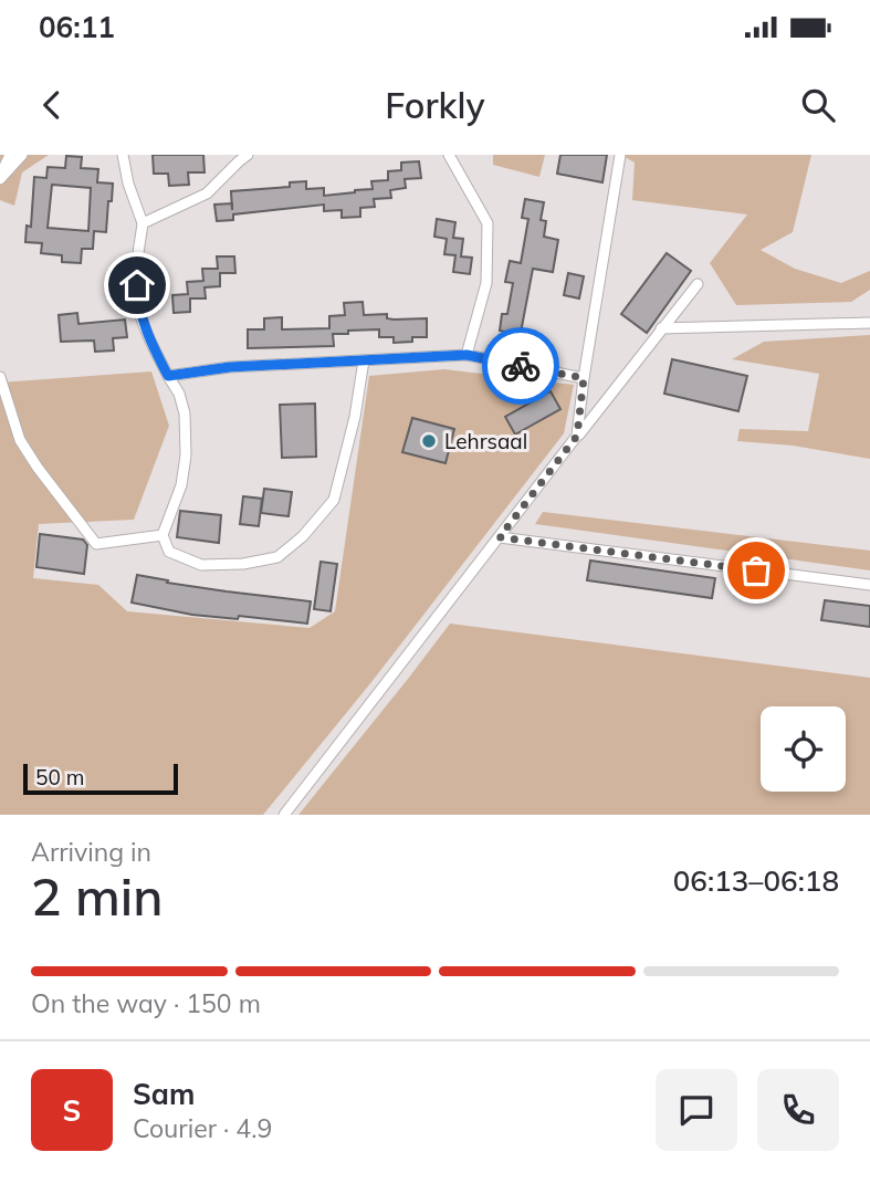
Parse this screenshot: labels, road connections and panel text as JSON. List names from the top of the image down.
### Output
{
  "places": ["Lehrsaal"],
  "scale_bar": "50 m",
  "page": {
    "status": "06:11",
    "header": "Forkly",
    "scale": "50 m",
    "heading": ["2 min", "Arriving in", "06:13–06:18"],
    "panel": ["Sam", "Courier · 4.9"],
    "bar": "On the way · 150 m",
    "round": "S"
  }
}
